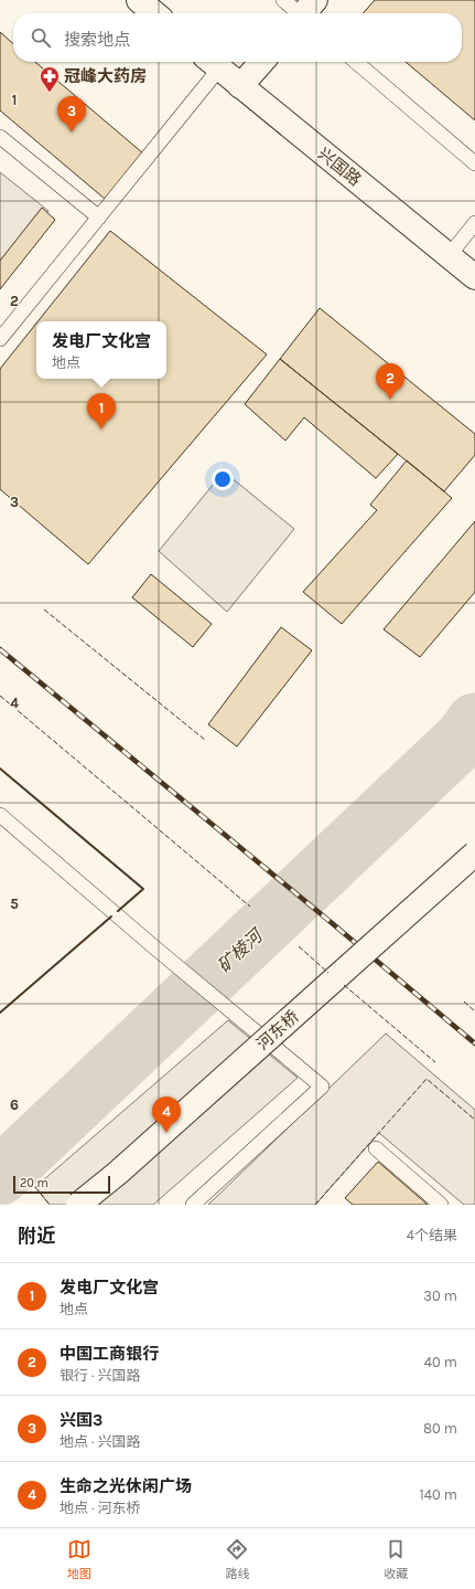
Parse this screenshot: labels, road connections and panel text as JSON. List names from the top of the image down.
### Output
{
  "streets": {
    "main road": ["兴国路", "河东桥"]
  },
  "water": ["矿棱河"],
  "places": {
    "pharmacy": ["冠峰大药房"]
  },
  "scale_bar": "20 m",
  "page": {
    "search": "搜索地点",
    "pins": [
      "3",
      "2",
      "1",
      "4"
    ],
    "popup": ["发电厂文化宫", "地点"],
    "scale": "20 m",
    "heading": ["附近", "4个结果"],
    "list": [
      {
        "mark": "1",
        "name": "发电厂文化宫",
        "note": "地点",
        "value": "30 m"
      },
      {
        "mark": "2",
        "name": "中国工商银行",
        "note": "银行 · 兴国路",
        "value": "40 m"
      },
      {
        "mark": "3",
        "name": "兴国3",
        "note": "地点 · 兴国路",
        "value": "80 m"
      },
      {
        "mark": "4",
        "name": "生命之光休闲广场",
        "note": "地点 · 河东桥",
        "value": "140 m"
      }
    ],
    "nav": ["地图", "路线", "收藏"]
  },
  "grid": {
    "rows": [
      "1",
      "2",
      "3",
      "4",
      "5",
      "6"
    ]
  }
}
